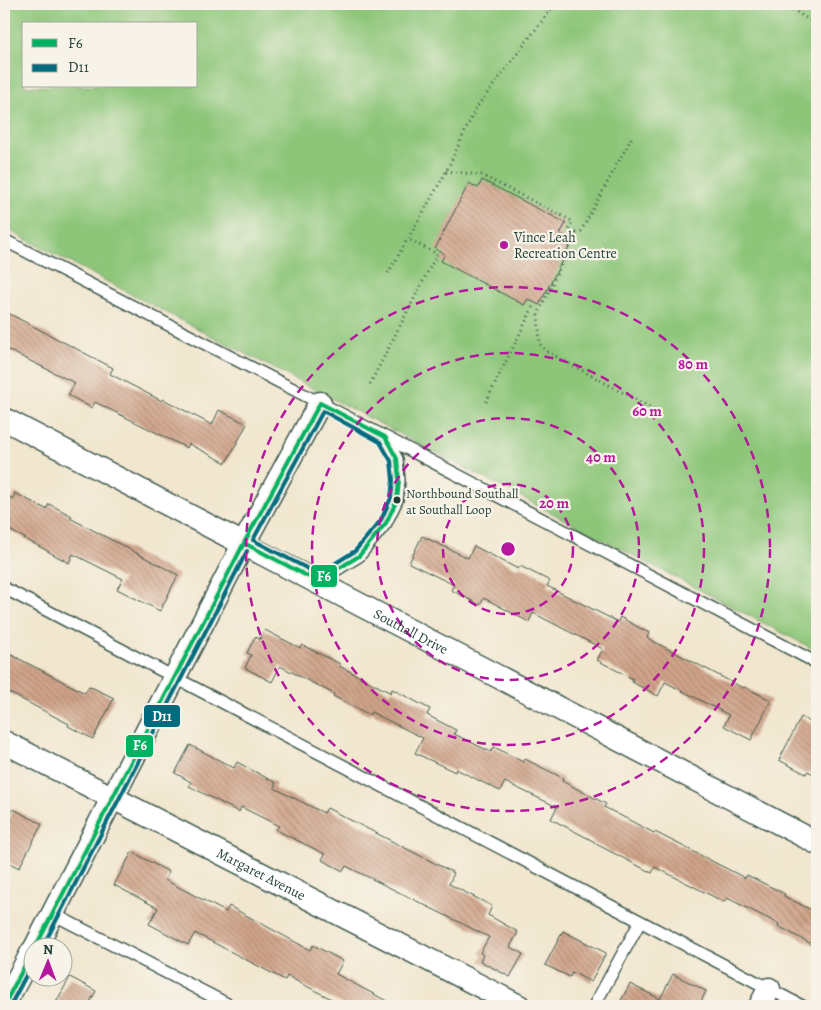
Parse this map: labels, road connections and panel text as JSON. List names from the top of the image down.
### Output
{
  "streets": {
    "street": ["Southall Drive", "Margaret Avenue"]
  },
  "places": ["Vince Leah Recreation Centre", "Northbound Southall at Southall Loop"],
  "lines": ["transit line F6", "transit line D11"],
  "legend": ["F6", "D11"],
  "north": "top",
  "rings": [
    "80 m",
    "60 m",
    "40 m",
    "20 m"
  ]
}
